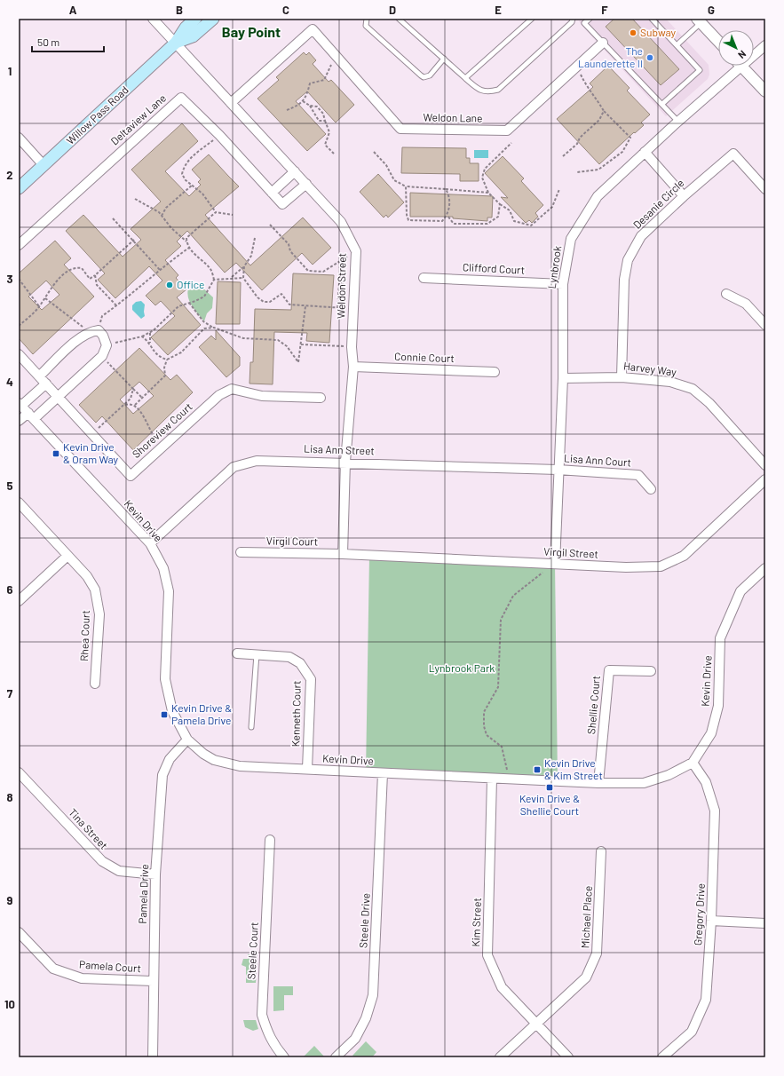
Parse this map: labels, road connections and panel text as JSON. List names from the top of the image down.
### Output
{
  "streets": {
    "main road": ["Willow Pass Road"],
    "street": [
      "Weldon Lane",
      "Deltaview Lane",
      "Desanie Circle",
      "Lynbrook",
      "Clifford Court",
      "Weldon Street",
      "Connie Court",
      "Harvey Way",
      "Shoreview Court",
      "Lisa Ann Street",
      "Lisa Ann Court",
      "Kevin Drive",
      "Virgil Court",
      "Virgil Street",
      "Rhea Court",
      "Shellie Court",
      "Kenneth Court",
      "Tina Street",
      "Pamela Drive",
      "Gregory Drive",
      "Michael Place",
      "Steele Drive",
      "Kim Street",
      "Steele Court",
      "Pamela Court"
    ]
  },
  "crossings": [
    ["Willow Pass Road", "Weldon Street"],
    ["Weldon Lane", "Weldon Street"],
    ["Deltaview Lane", "Weldon Street"],
    ["Desanie Circle", "Harvey Way"],
    ["Lynbrook", "Clifford Court"],
    ["Lynbrook", "Harvey Way"],
    ["Lynbrook", "Lisa Ann Street"],
    ["Lynbrook", "Lisa Ann Court"],
    ["Lynbrook", "Virgil Street"],
    ["Weldon Street", "Connie Court"],
    ["Weldon Street", "Lisa Ann Street"],
    ["Weldon Street", "Virgil Court"],
    ["Weldon Street", "Virgil Street"],
    ["Lisa Ann Street", "Lisa Ann Court"],
    ["Lisa Ann Street", "Kevin Drive"],
    ["Kevin Drive", "Shellie Court"],
    ["Kevin Drive", "Kenneth Court"],
    ["Kevin Drive", "Pamela Drive"],
    ["Kevin Drive", "Gregory Drive"],
    ["Kevin Drive", "Steele Drive"],
    ["Kevin Drive", "Kim Street"],
    ["Virgil Court", "Virgil Street"],
    ["Tina Street", "Pamela Drive"],
    ["Pamela Drive", "Pamela Court"],
    ["Michael Place", "Kim Street"]
  ],
  "districts": ["Bay Point"],
  "parks": ["Lynbrook Park"],
  "places": {
    "other": ["Subway", "The Launderette II", "Office"],
    "transit": [
      "Kevin Drive & Oram Way",
      "Kevin Drive & Pamela Drive",
      "Kevin Drive & Kim Street",
      "Kevin Drive & Shellie Court"
    ]
  },
  "scale_bar": "50 m",
  "north": "bottom right",
  "grid": {
    "columns": [
      "A",
      "B",
      "C",
      "D",
      "E",
      "F",
      "G"
    ],
    "rows": [
      "1",
      "2",
      "3",
      "4",
      "5",
      "6",
      "7",
      "8",
      "9",
      "10"
    ]
  }
}
